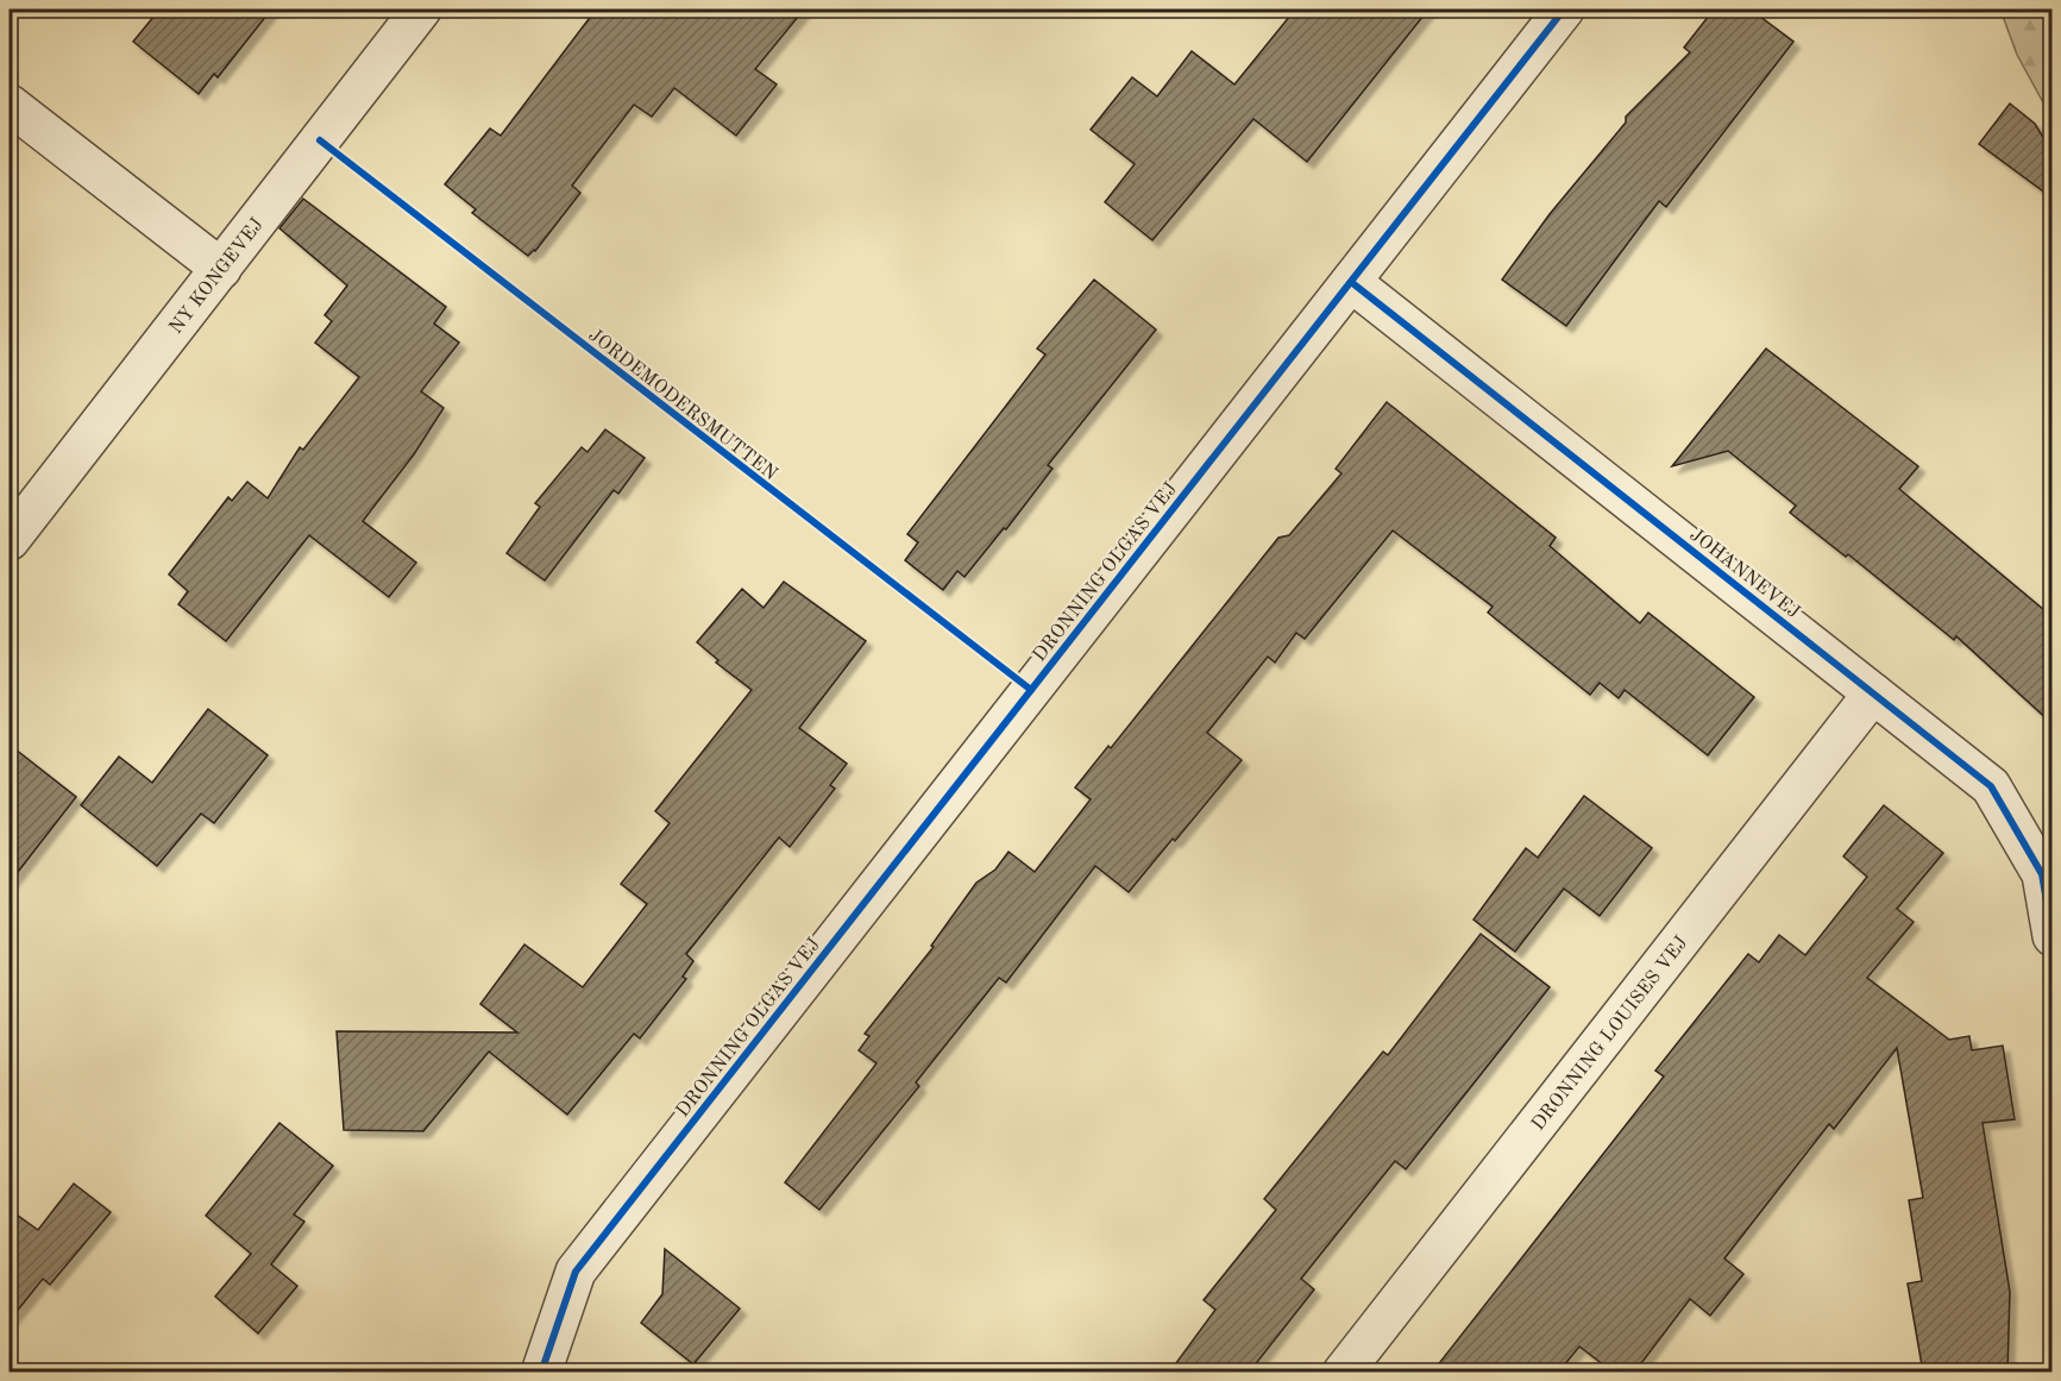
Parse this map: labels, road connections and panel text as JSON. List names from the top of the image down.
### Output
{
  "streets": {
    "street": [
      "NY KONGEVEJ",
      "DRONNING OLGAS VEJ",
      "JOHANNEVEJ",
      "DRONNING LOUISES VEJ"
    ],
    "cycle path": ["JORDEMODERSMUTTEN"]
  },
  "crossings": [
    ["DRONNING OLGAS VEJ", "JOHANNEVEJ"],
    ["JOHANNEVEJ", "DRONNING LOUISES VEJ"]
  ]
}
